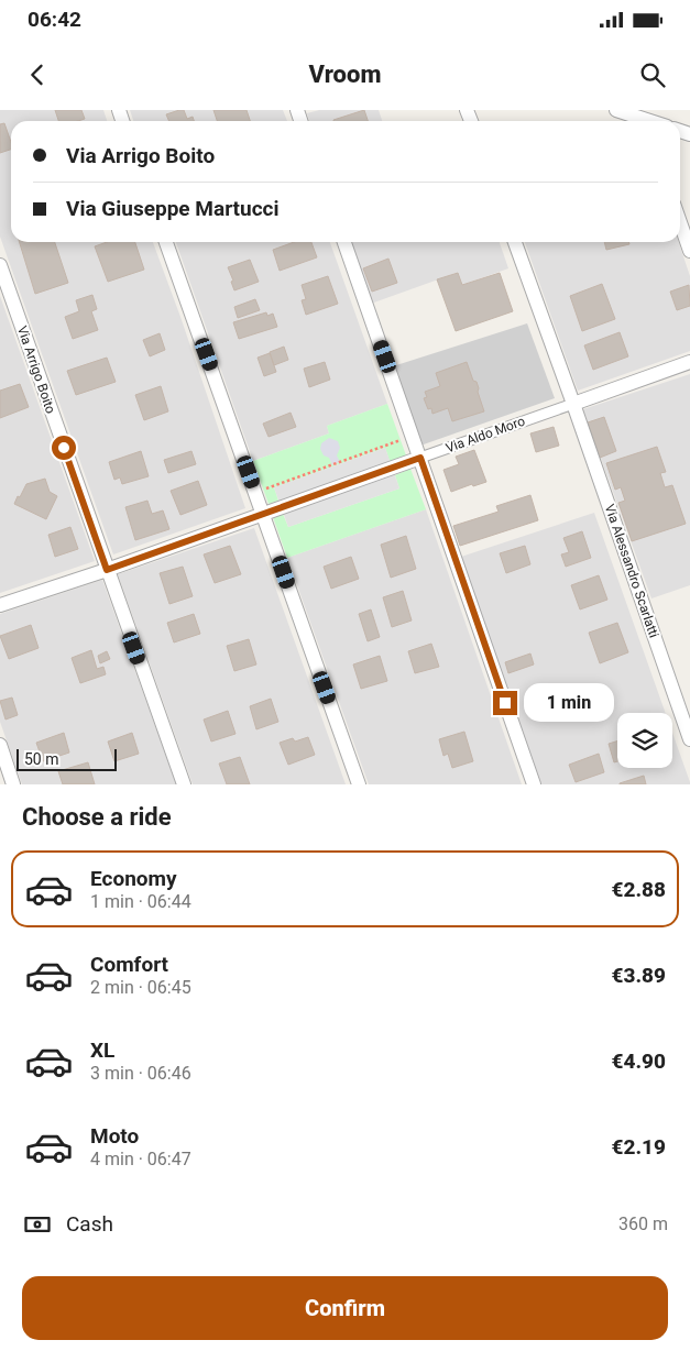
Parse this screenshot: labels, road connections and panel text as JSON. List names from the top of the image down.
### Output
{
  "streets": {
    "street": ["Via Arrigo Boito", "Via Aldo Moro", "Via Alessandro Scarlatti"]
  },
  "crossings": [
    ["Via Arrigo Boito", "Via Aldo Moro"],
    ["Via Aldo Moro", "Via Alessandro Scarlatti"]
  ],
  "scale_bar": "50 m",
  "page": {
    "status": "06:42",
    "header": "Vroom",
    "banner": ["Via Arrigo Boito", "Via Giuseppe Martucci"],
    "bubble": "1 min",
    "scale": "50 m",
    "heading": "Choose a ride",
    "list": [
      {
        "name": "Economy",
        "note": "1 min · 06:44",
        "value": "€2.88"
      },
      {
        "name": "Comfort",
        "note": "2 min · 06:45",
        "value": "€3.89"
      },
      {
        "name": "XL",
        "note": "3 min · 06:46",
        "value": "€4.90"
      },
      {
        "name": "Moto",
        "note": "4 min · 06:47",
        "value": "€2.19"
      }
    ],
    "pay": ["Cash", "360 m"],
    "buttons": "Confirm"
  }
}
